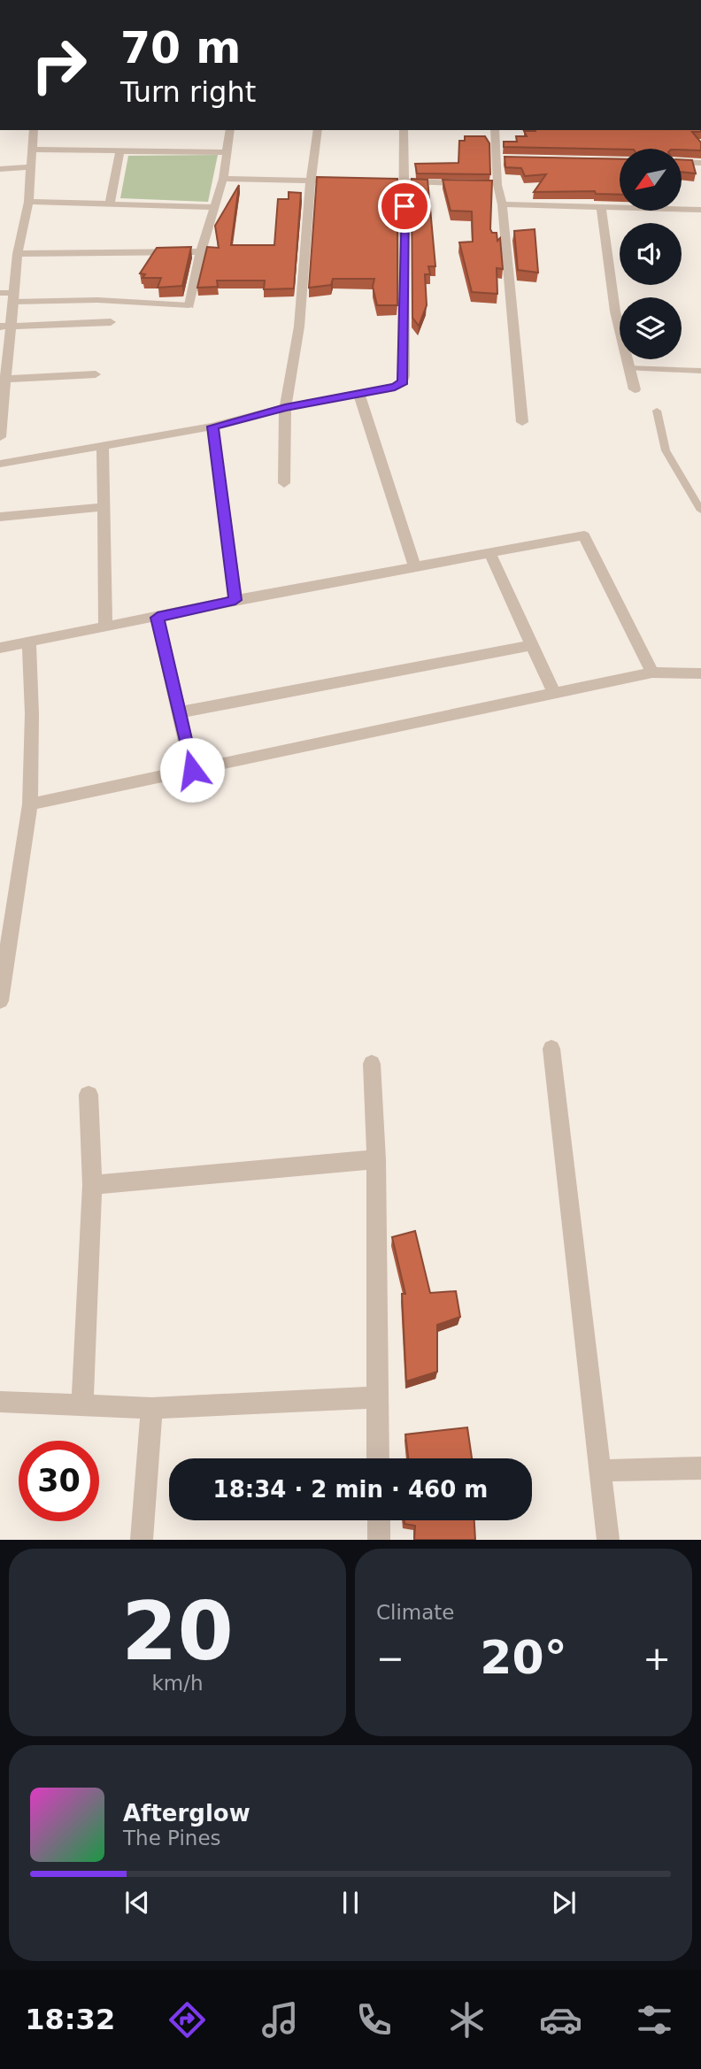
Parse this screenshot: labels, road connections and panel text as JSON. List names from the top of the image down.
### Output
{
  "north": "bottom left",
  "page": {
    "turn": ["70 m", "Turn right"],
    "limit": "30",
    "trip": "18:34 · 2 min · 460 m",
    "tile": [
      ["20", "km/h"],
      "Climate"
    ],
    "heat": ["−", "20°", "+"],
    "song": ["Afterglow", "The Pines"],
    "tabs": "18:32"
  }
}
